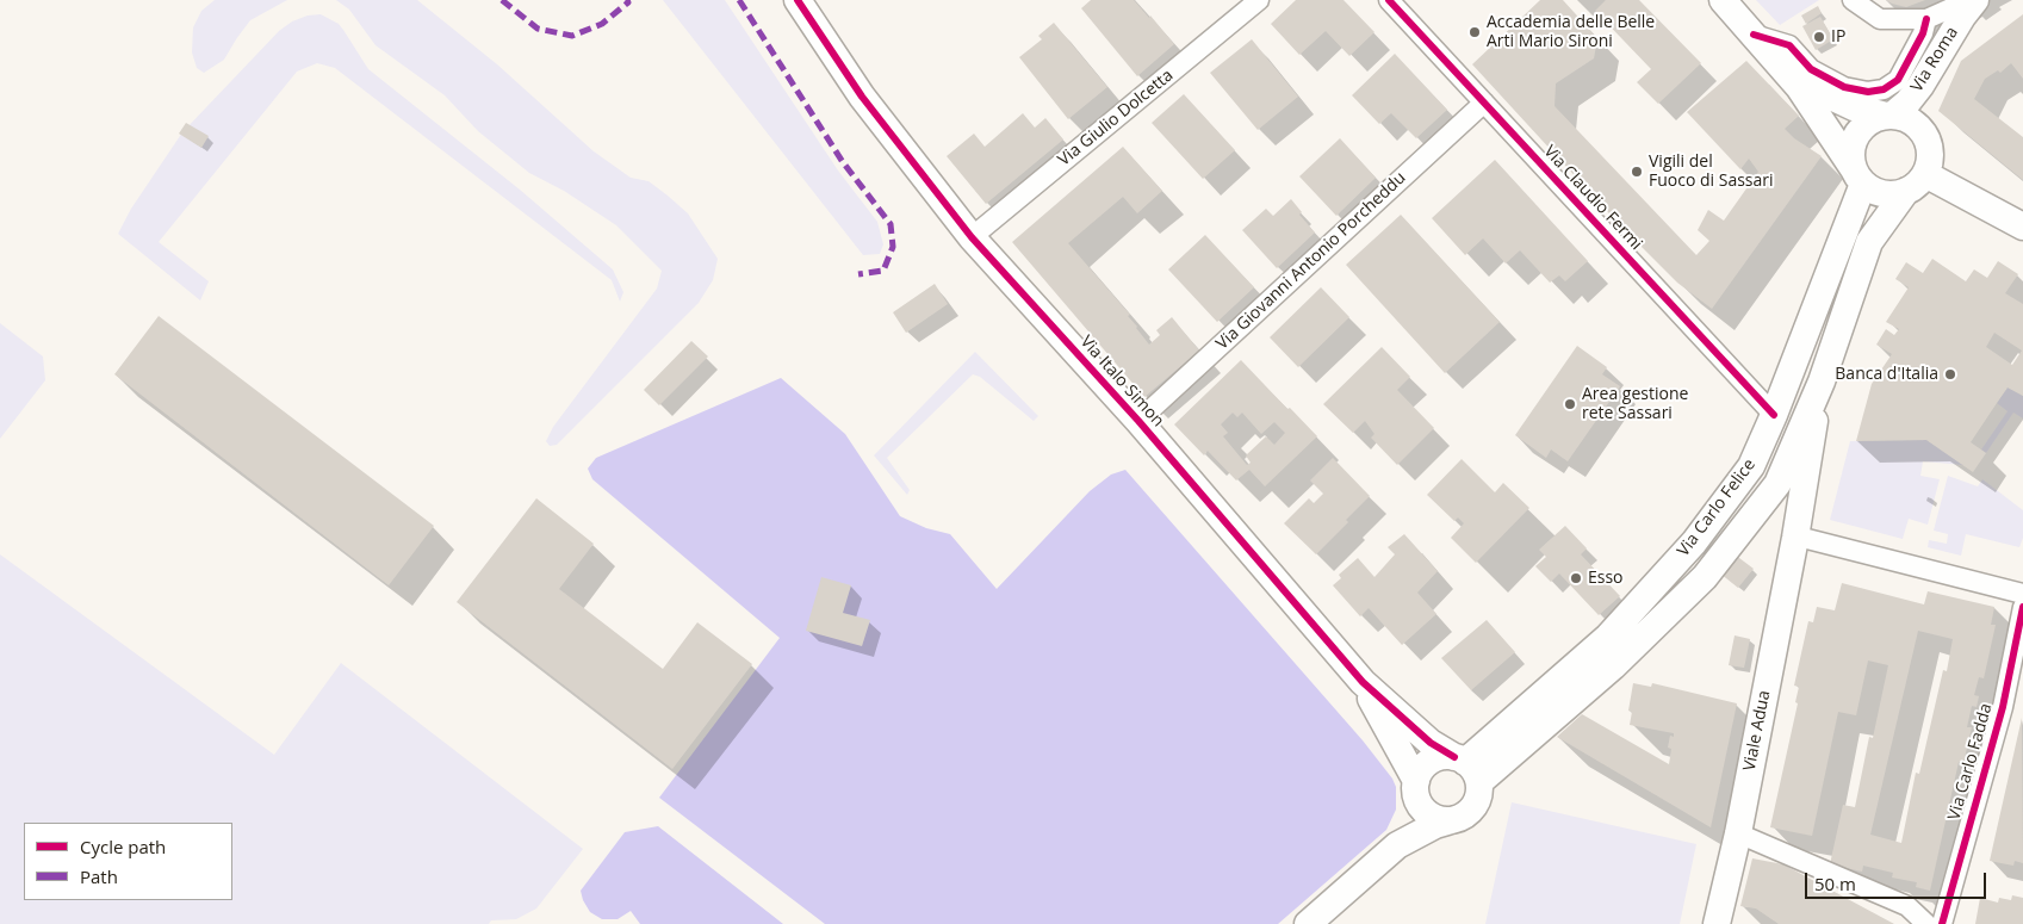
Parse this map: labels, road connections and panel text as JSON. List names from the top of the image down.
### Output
{
  "streets": {
    "main road": [
      "Via Roma",
      "Via Italo Simon",
      "Via Carlo Felice",
      "Viale Adua"
    ],
    "street": [
      "Via Giulio Dolcetta",
      "Via Claudio Fermi",
      "Via Giovanni Antonio Porcheddu",
      "Via Carlo Fadda"
    ]
  },
  "crossings": [
    ["Via Roma", "Via Carlo Felice"],
    ["Via Giulio Dolcetta", "Via Italo Simon"],
    ["Via Claudio Fermi", "Via Giovanni Antonio Porcheddu"],
    ["Via Claudio Fermi", "Via Carlo Felice"],
    ["Via Giovanni Antonio Porcheddu", "Via Italo Simon"],
    ["Via Italo Simon", "Via Carlo Felice"],
    ["Via Carlo Felice", "Viale Adua"]
  ],
  "places": [
    "Accademia delle Belle Arti Mario Sironi",
    "IP",
    "Vigili del Fuoco di Sassari",
    "Banca d'Italia",
    "Area gestione rete Sassari",
    "Esso"
  ],
  "legend": ["Cycle path", "Path"],
  "scale_bar": "50 m"
}
